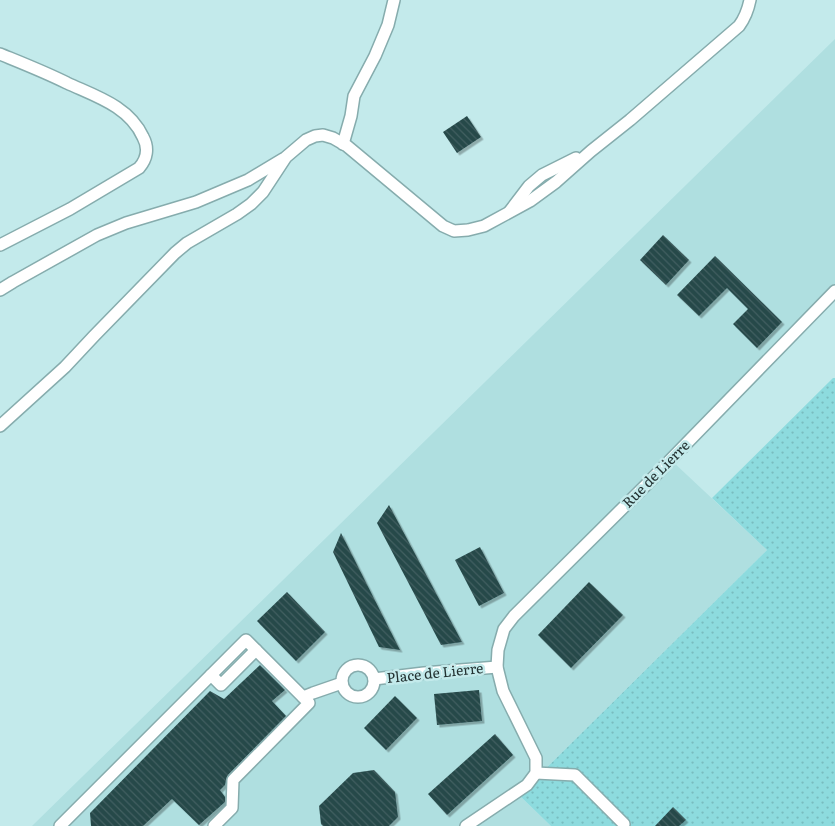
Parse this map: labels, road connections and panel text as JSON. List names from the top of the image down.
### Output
{
  "streets": {
    "street": ["Rue de Lierre", "Place de Lierre"]
  },
  "crossings": [
    ["Rue de Lierre", "Place de Lierre"]
  ]
}
